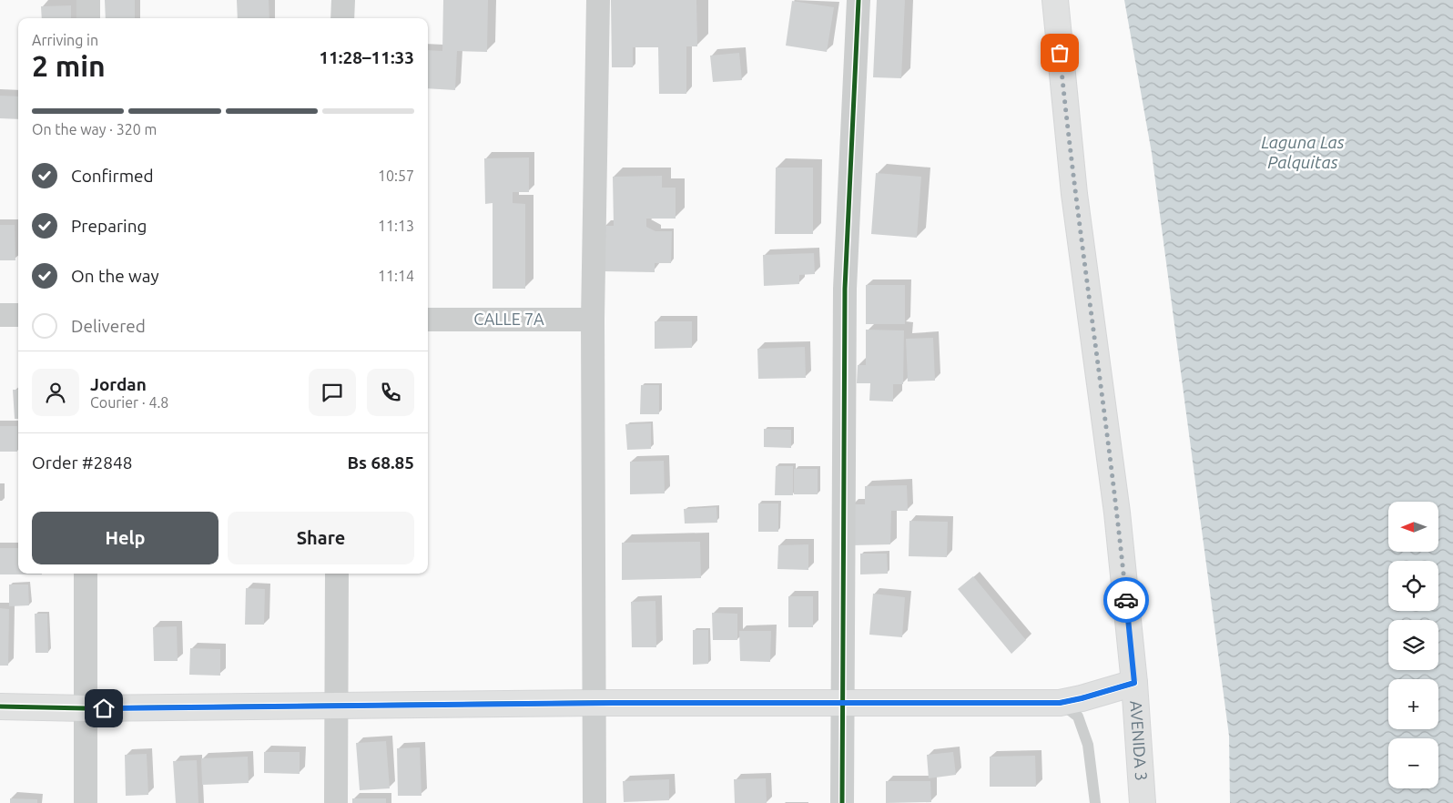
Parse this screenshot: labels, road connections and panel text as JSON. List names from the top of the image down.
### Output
{
  "streets": {
    "street": ["CALLE 7A", "AVENIDA 3"]
  },
  "water": ["Laguna Las Palquitas"],
  "north": "left",
  "page": {
    "heading": ["2 min", "Arriving in", "11:28–11:33"],
    "panel": [
      "Jordan",
      "Courier · 4.8",
      "Order #2848",
      "Bs 68.85"
    ],
    "bar": "On the way · 320 m",
    "list": [
      ["Confirmed", "10:57"],
      ["Preparing", "11:13"],
      ["On the way", "11:14"],
      "Delivered"
    ],
    "map_buttons": ["+", "−"],
    "buttons": ["Help", "Share"]
  }
}
